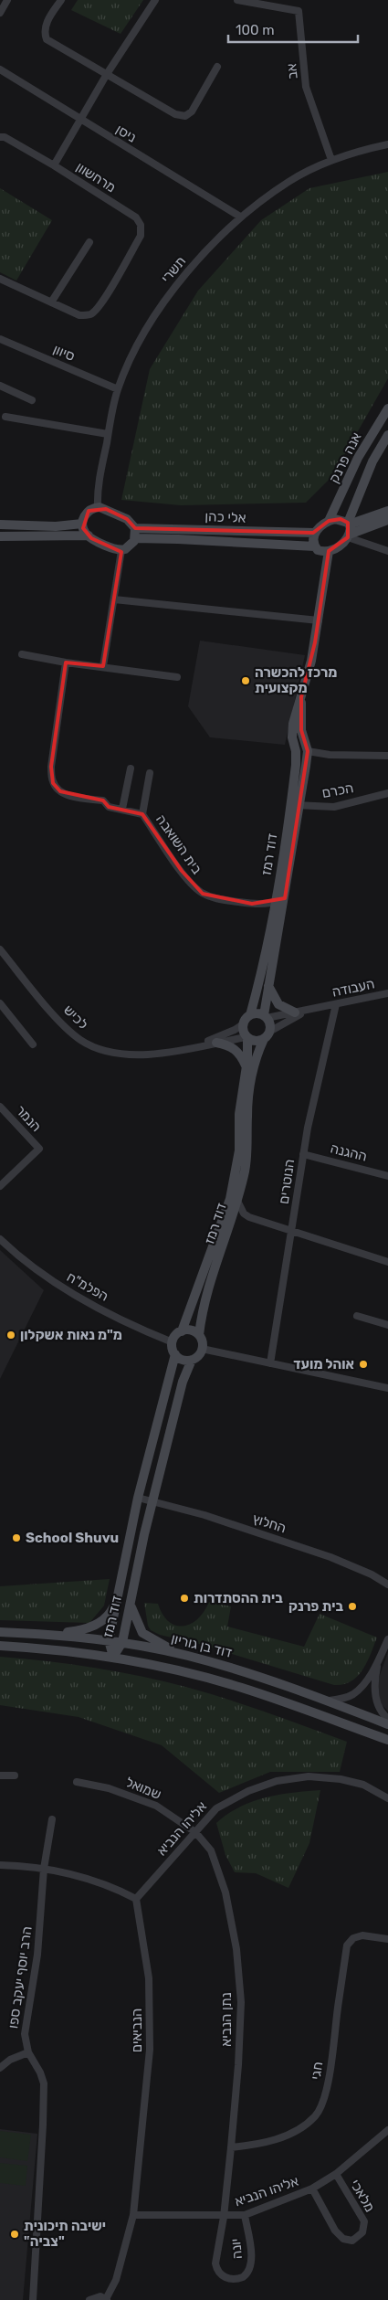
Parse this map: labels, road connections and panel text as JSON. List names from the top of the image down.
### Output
{
  "streets": {
    "street": [
      "אב",
      "ניסן",
      "מרחשוון",
      "תשרי",
      "סיוון",
      "אנה פרנק",
      "אלי כהן",
      "הכרם",
      "בית השואבה",
      "דוד רמז",
      "העבודה",
      "לכיש",
      "הנמר",
      "ההגנה",
      "הנוטרים",
      "הפלמ\"ח",
      "החלוץ",
      "דוד בן גוריון",
      "שמואל",
      "אליהו הנביא",
      "הרב יוסף יעקב ספו",
      "נתן הנביא",
      "הנביאים",
      "חגי",
      "מלאכי",
      "יונה"
    ]
  },
  "crossings": [
    ["אב", "תשרי"],
    ["ניסן", "תשרי"],
    ["תשרי", "סיוון"],
    ["תשרי", "אלי כהן"],
    ["אנה פרנק", "אלי כהן"],
    ["אנה פרנק", "דוד רמז"],
    ["אלי כהן", "דוד רמז"],
    ["הכרם", "דוד רמז"],
    ["בית השואבה", "דוד רמז"],
    ["דוד רמז", "העבודה"],
    ["דוד רמז", "לכיש"],
    ["דוד רמז", "הפלמ\"ח"],
    ["דוד רמז", "החלוץ"],
    ["דוד רמז", "דוד בן גוריון"],
    ["העבודה", "לכיש"],
    ["העבודה", "הנוטרים"],
    ["ההגנה", "הנוטרים"],
    ["שמואל", "אליהו הנביא"],
    ["שמואל", "נתן הנביא"],
    ["אליהו הנביא", "נתן הנביא"],
    ["אליהו הנביא", "הנביאים"],
    ["אליהו הנביא", "מלאכי"],
    ["אליהו הנביא", "יונה"],
    ["נתן הנביא", "חגי"],
    ["נתן הנביא", "יונה"]
  ],
  "places": [
    "מרכז להכשרה מקצועית",
    "מ\"מ נאות אשקלון",
    "אוהל מועד",
    "School Shuvu",
    "בית ההסתדרות",
    "בית פרנק",
    "ישיבה תיכונית \"צביה\""
  ],
  "scale_bar": "100 m"
}
